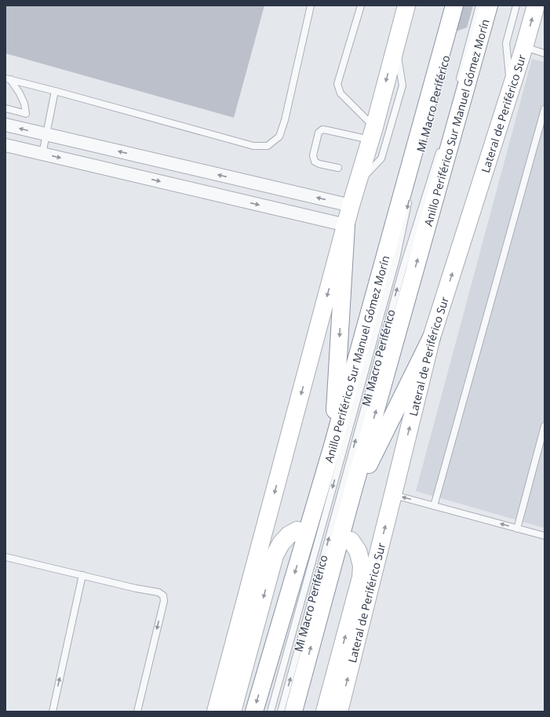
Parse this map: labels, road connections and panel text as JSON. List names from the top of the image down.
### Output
{
  "streets": {
    "main road": ["Lateral de Periférico Sur", "Anillo Periférico Sur Manuel Gómez Morín"],
    "lane": ["Mi Macro Periférico"]
  }
}
